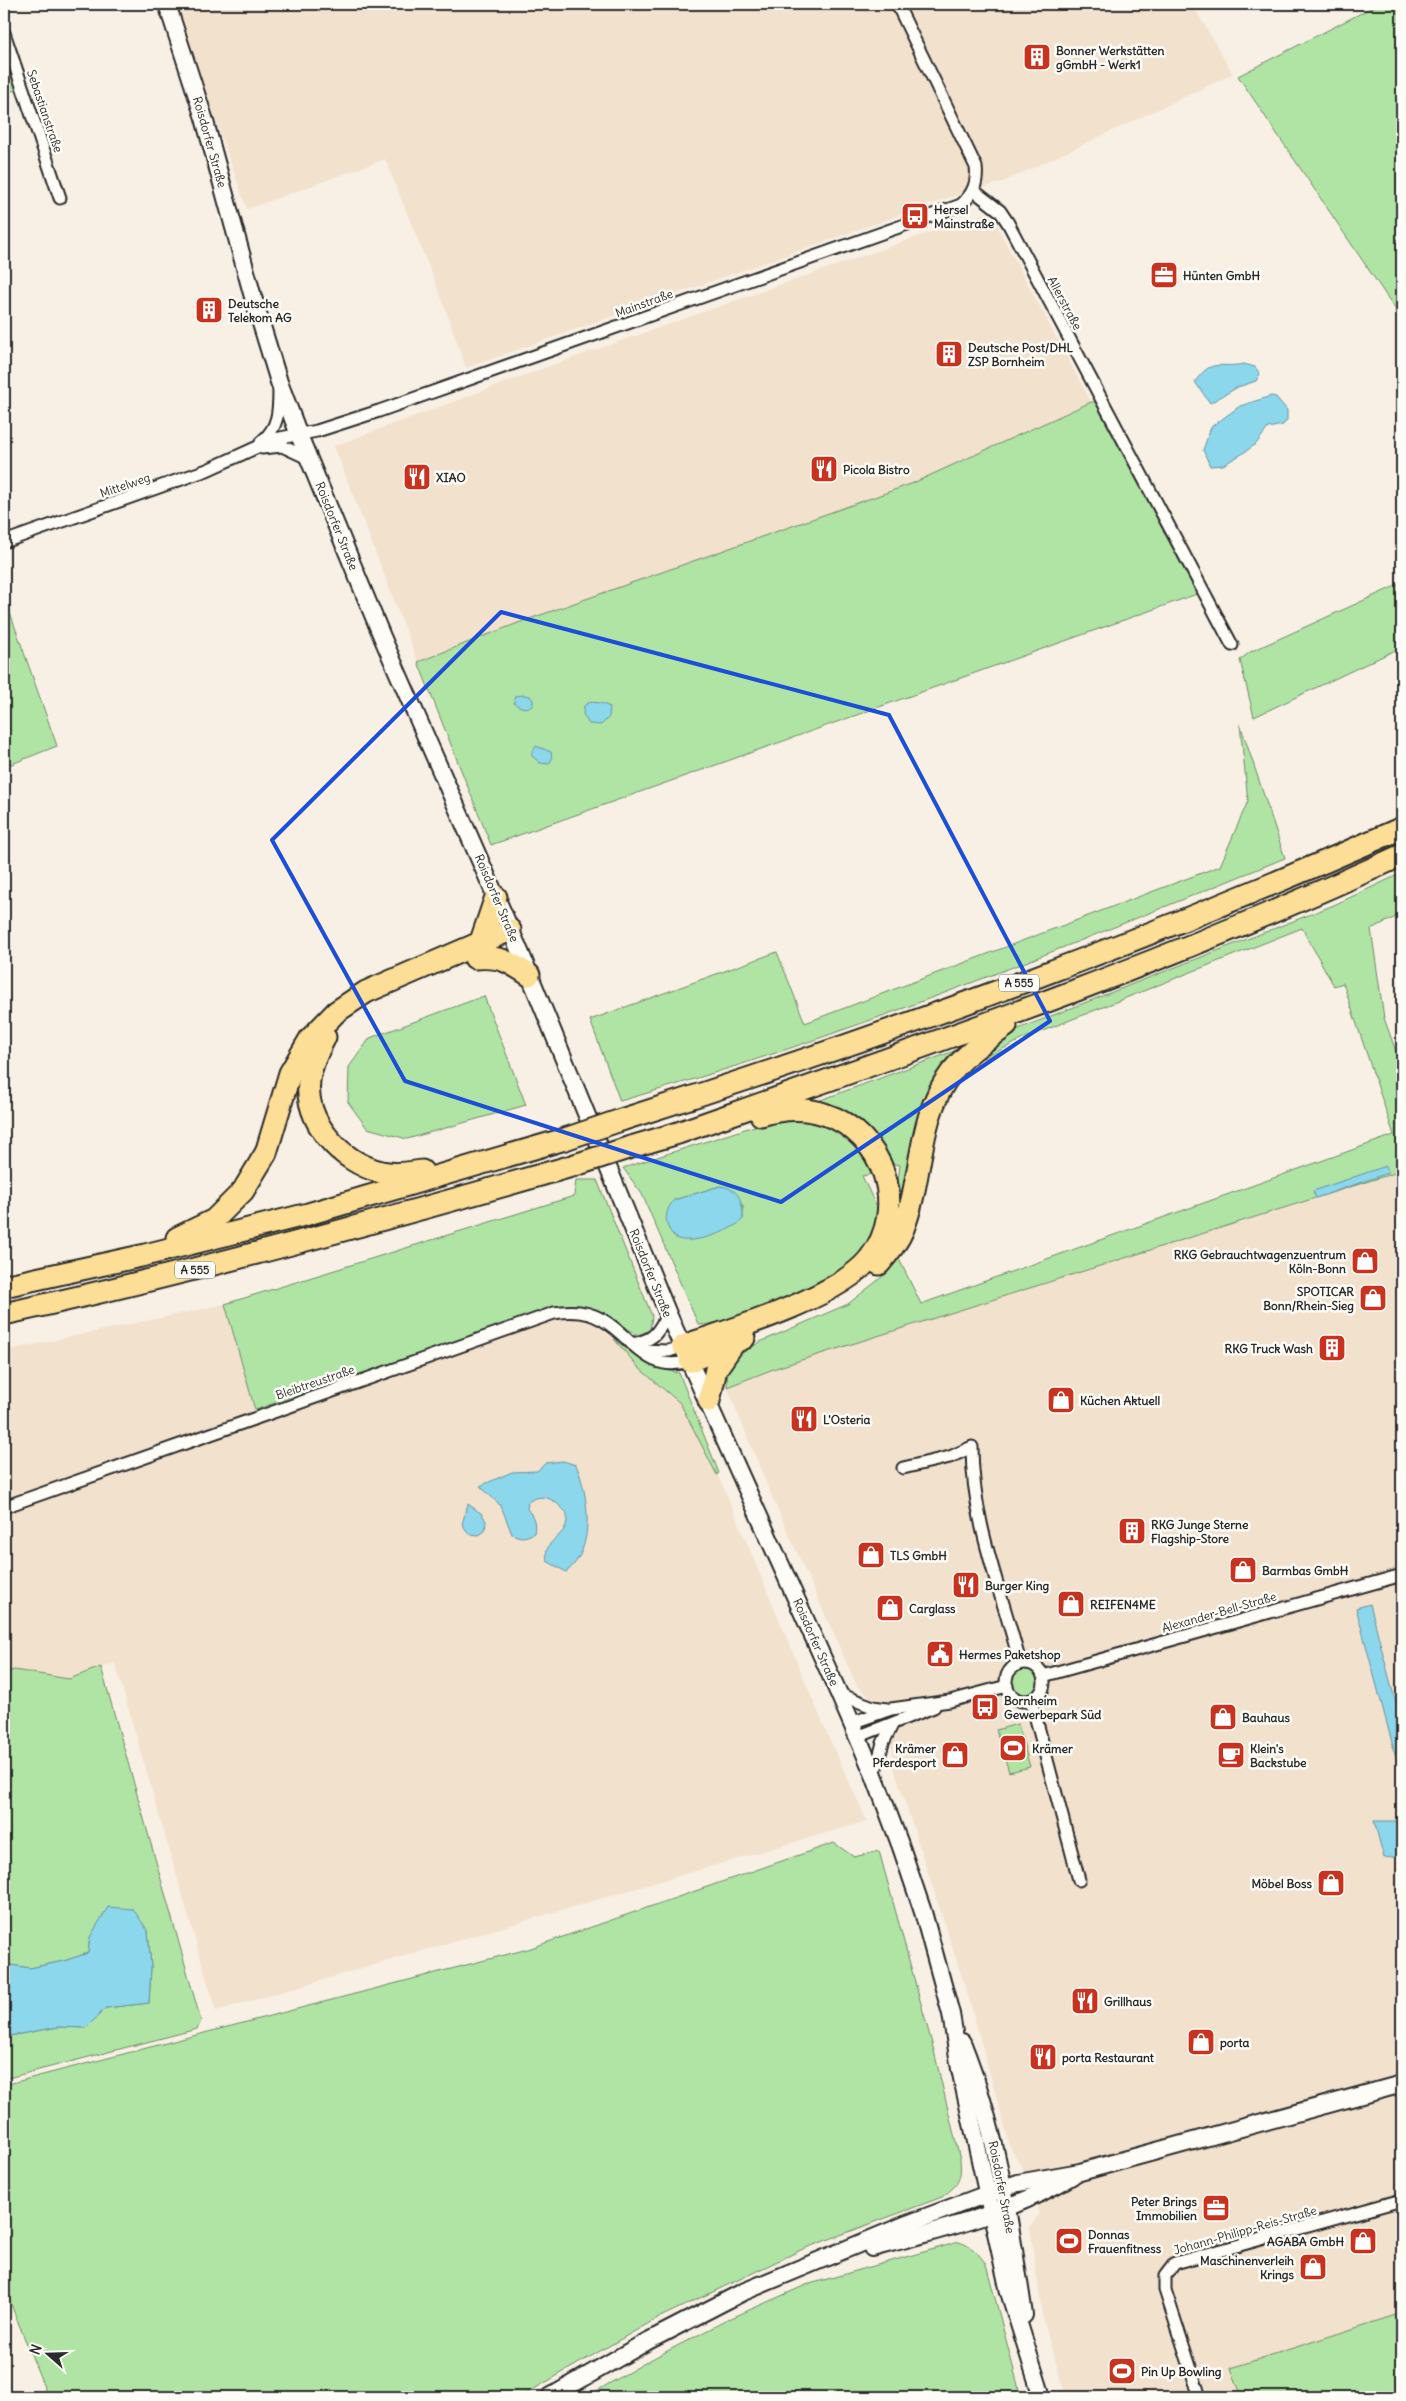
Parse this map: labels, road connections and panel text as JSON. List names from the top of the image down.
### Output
{
  "streets": {
    "highway": ["A 555"],
    "main road": ["Roisdorfer Straße"],
    "street": [
      "Sebastianstraße",
      "Mainstraße",
      "Allerstraße",
      "Mittelweg",
      "Bleibtreustraße",
      "Alexander-Bell-Straße",
      "Johann-Philipp-Reis-Straße"
    ]
  },
  "crossings": [
    ["Roisdorfer Straße", "Mittelweg"],
    ["Roisdorfer Straße", "Bleibtreustraße"],
    ["Mainstraße", "Allerstraße"],
    ["Mainstraße", "Mittelweg"]
  ],
  "places": {
    "building": [
      "Bonner Werkstätten gGmbH - Werk1",
      "Deutsche Telekom AG",
      "Deutsche Post/DHL ZSP Bornheim",
      "RKG Truck Wash",
      "RKG Junge Sterne Flagship-Store"
    ],
    "bus stop": ["Hersel Mainstraße", "Bornheim Gewerbepark Süd"],
    "office": ["Hünten GmbH", "Peter Brings Immobilien"],
    "restaurant": [
      "Picola Bistro",
      "XIAO",
      "L'Osteria",
      "Burger King",
      "Grillhaus",
      "porta Restaurant"
    ],
    "shop": [
      "RKG Gebrauchtwagenzuentrum Köln-Bonn",
      "SPOTICAR Bonn/Rhein-Sieg",
      "Küchen Aktuell",
      "TLS GmbH",
      "Barmbas GmbH",
      "REIFEN4ME",
      "Carglass",
      "Bauhaus",
      "Krämer Pferdesport",
      "Möbel Boss",
      "porta",
      "AGABA GmbH",
      "Maschinenverleih Krings"
    ],
    "public building": ["Hermes Paketshop"],
    "sports": ["Krämer", "Donnas Frauenfitness", "Pin Up Bowling"],
    "cafe": ["Klein's Backstube"]
  },
  "north": "left"
}
